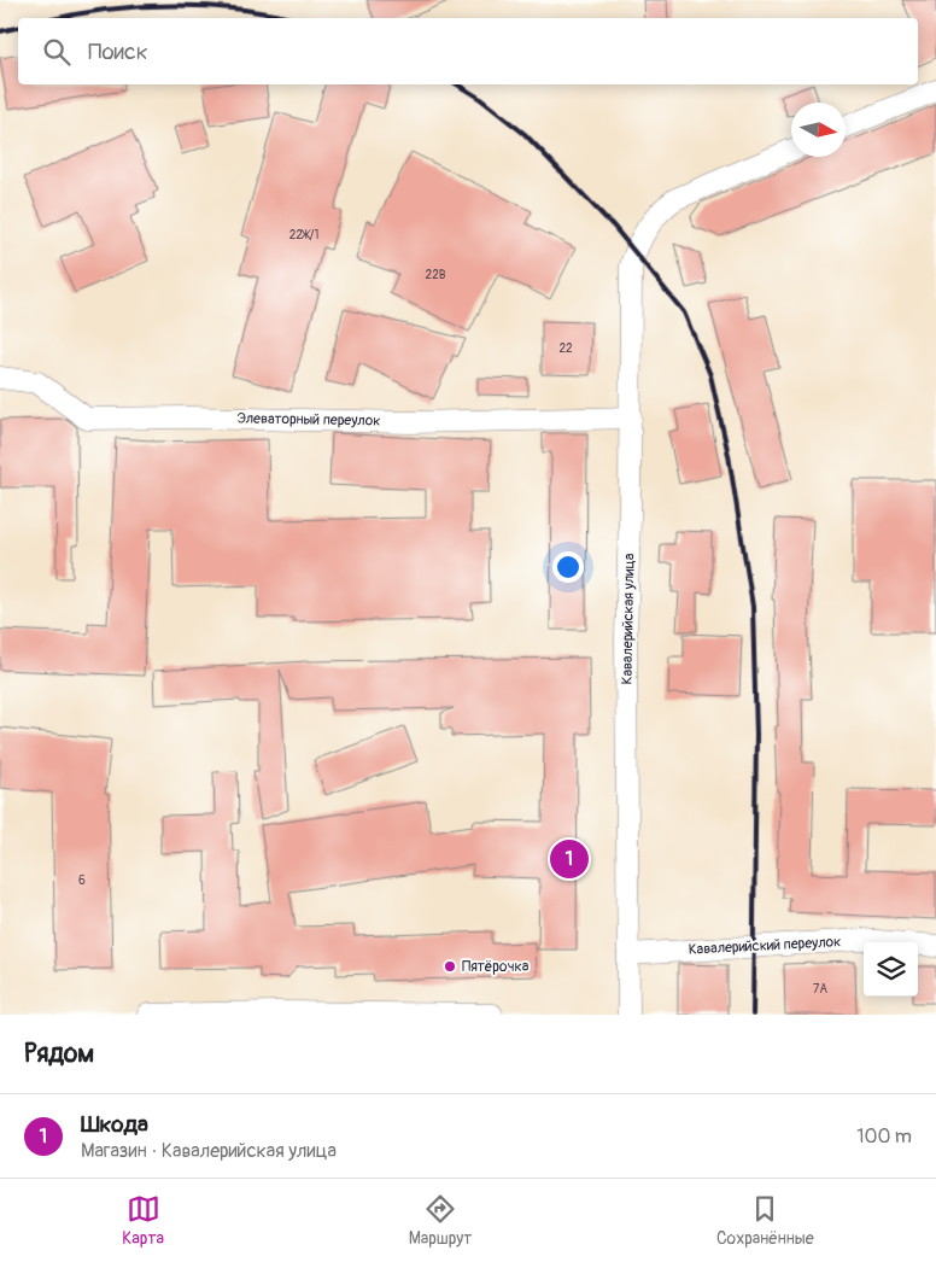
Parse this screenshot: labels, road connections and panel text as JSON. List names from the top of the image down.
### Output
{
  "streets": {
    "street": ["Элеваторный переулок", "Кавалерийская улица", "Кавалерийский переулок"]
  },
  "crossings": [
    ["Элеваторный переулок", "Кавалерийская улица"],
    ["Кавалерийская улица", "Кавалерийский переулок"]
  ],
  "places": ["Пятёрочка"],
  "house_numbers": [
    "22Ж/1",
    "22В",
    "22",
    "6",
    "7А"
  ],
  "north": "right",
  "page": {
    "search": "Поиск",
    "pins": "1",
    "heading": "Рядом",
    "list": [
      {
        "mark": "1",
        "name": "Шкода",
        "note": "Магазин · Кавалерийская улица",
        "value": "100 m"
      }
    ],
    "nav": ["Карта", "Маршрут", "Сохранённые"]
  }
}
